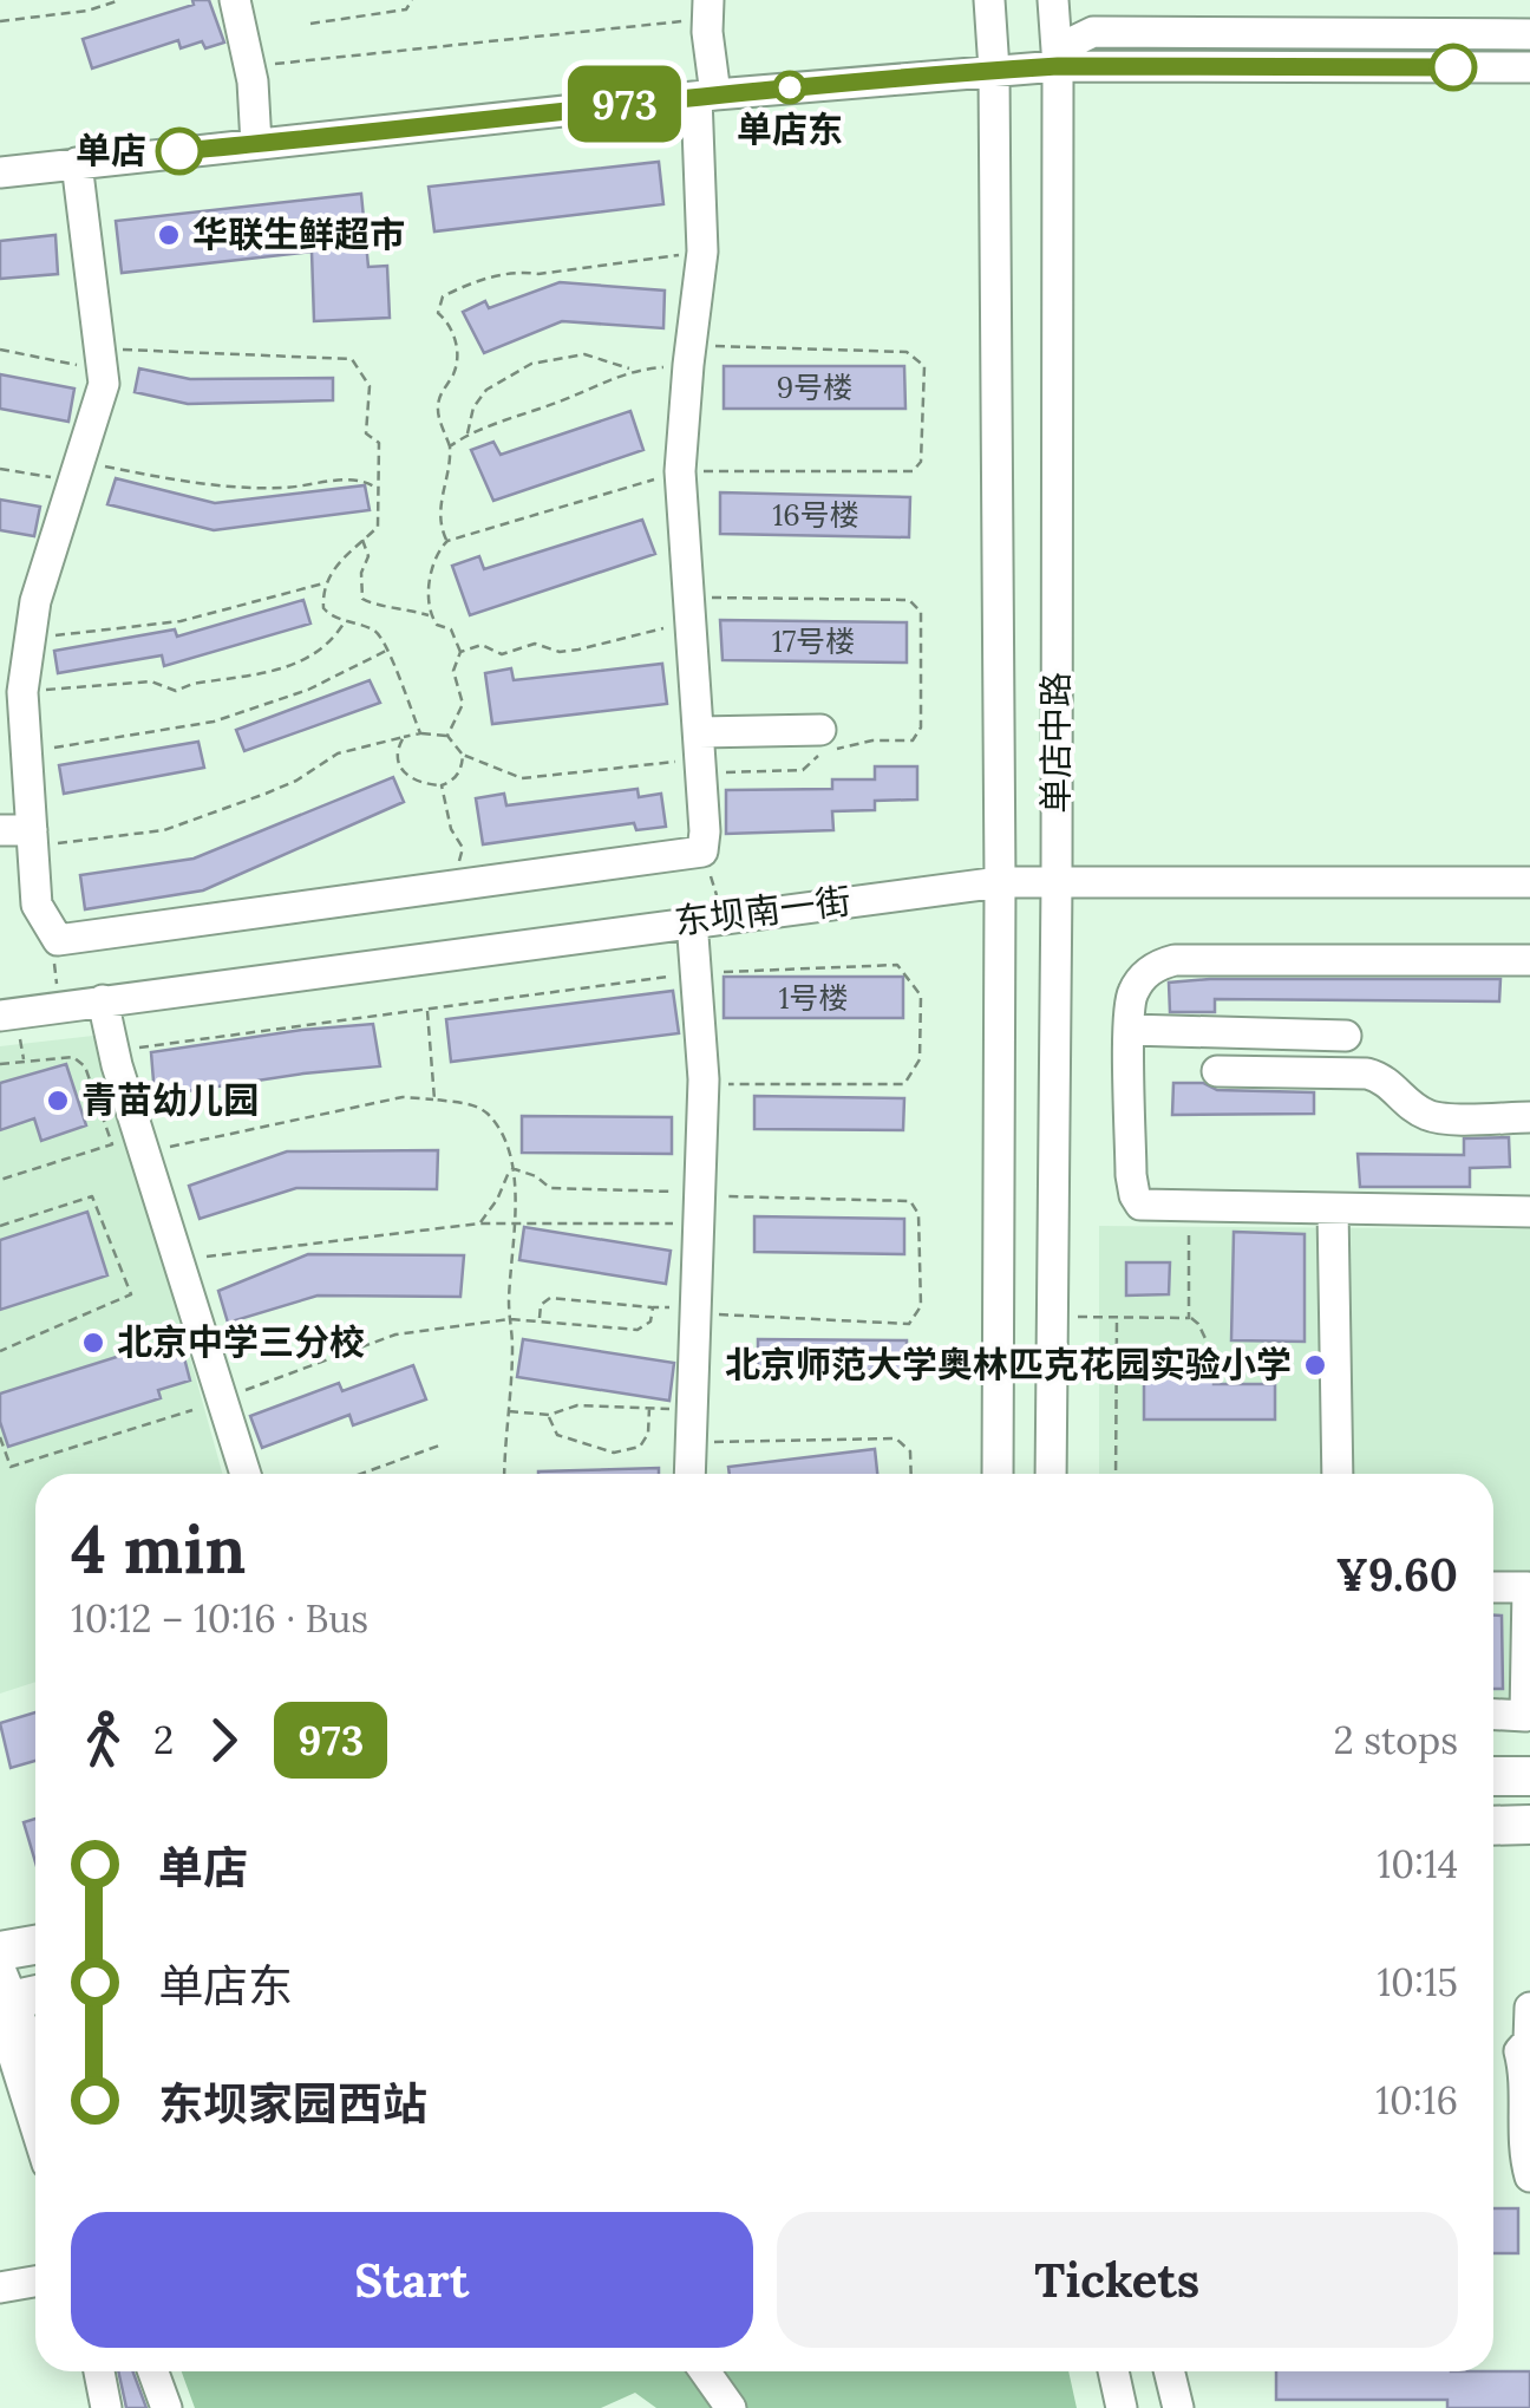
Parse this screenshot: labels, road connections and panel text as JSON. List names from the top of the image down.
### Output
{
  "streets": {
    "street": ["单店中路", "东坝南一街"]
  },
  "crossings": [
    ["单店中路", "东坝南一街"]
  ],
  "places": [
    "单店东",
    "单店",
    "华联生鲜超市",
    "青苗幼儿园",
    "北京中学三分校",
    "北京师范大学奥林匹克花园实验小学"
  ],
  "lines": ["bus line 973"],
  "house_numbers": [
    "9号楼",
    "16号楼",
    "17号楼",
    "1号楼"
  ],
  "page": {
    "on_map": "973",
    "heading": ["4 min", "10:12 – 10:16 · Bus", "¥9.60"],
    "legs": ["2", "973", "2 stops"],
    "list": [
      {
        "name": "单店",
        "value": "10:14"
      },
      {
        "name": "单店东",
        "value": "10:15"
      },
      {
        "name": "东坝家园西站",
        "value": "10:16"
      }
    ],
    "buttons": ["Start", "Tickets"]
  }
}
